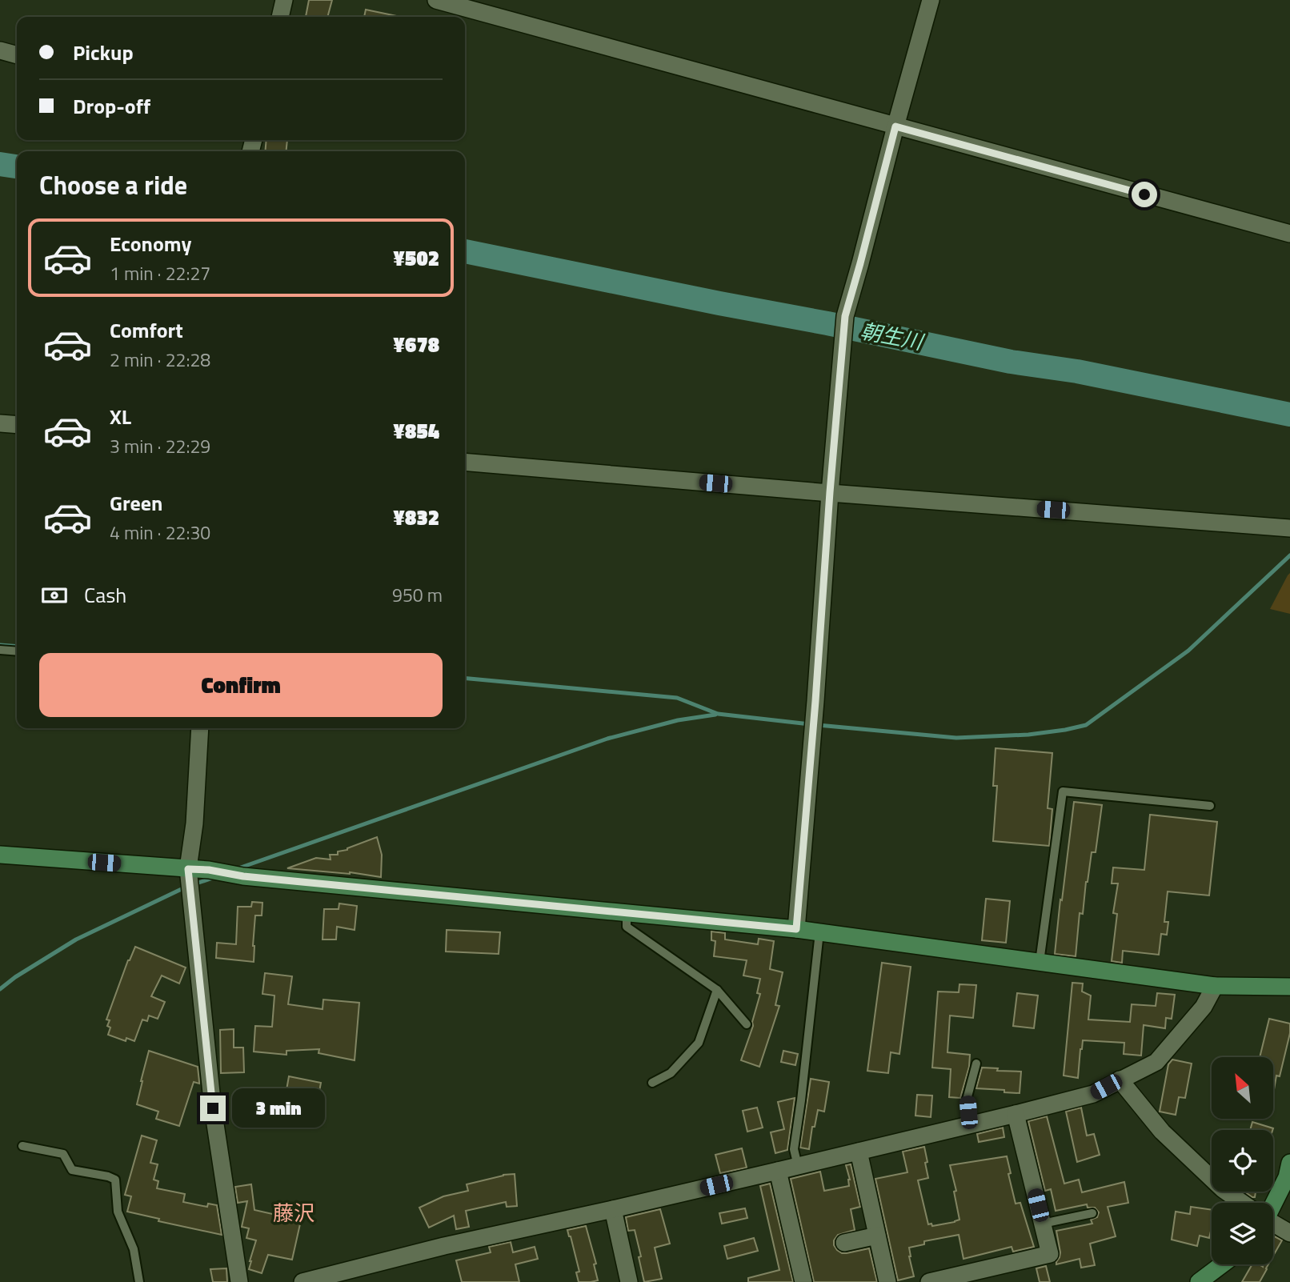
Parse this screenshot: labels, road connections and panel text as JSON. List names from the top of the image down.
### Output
{
  "districts": ["藤沢"],
  "water": ["朝生川"],
  "north": "top left",
  "page": {
    "banner": ["Pickup", "Drop-off"],
    "heading": "Choose a ride",
    "list": [
      {
        "name": "Economy",
        "note": "1 min · 22:27",
        "value": "¥502"
      },
      {
        "name": "Comfort",
        "note": "2 min · 22:28",
        "value": "¥678"
      },
      {
        "name": "XL",
        "note": "3 min · 22:29",
        "value": "¥854"
      },
      {
        "name": "Green",
        "note": "4 min · 22:30",
        "value": "¥832"
      }
    ],
    "pay": ["Cash", "950 m"],
    "buttons": "Confirm",
    "bubble": "3 min"
  }
}
